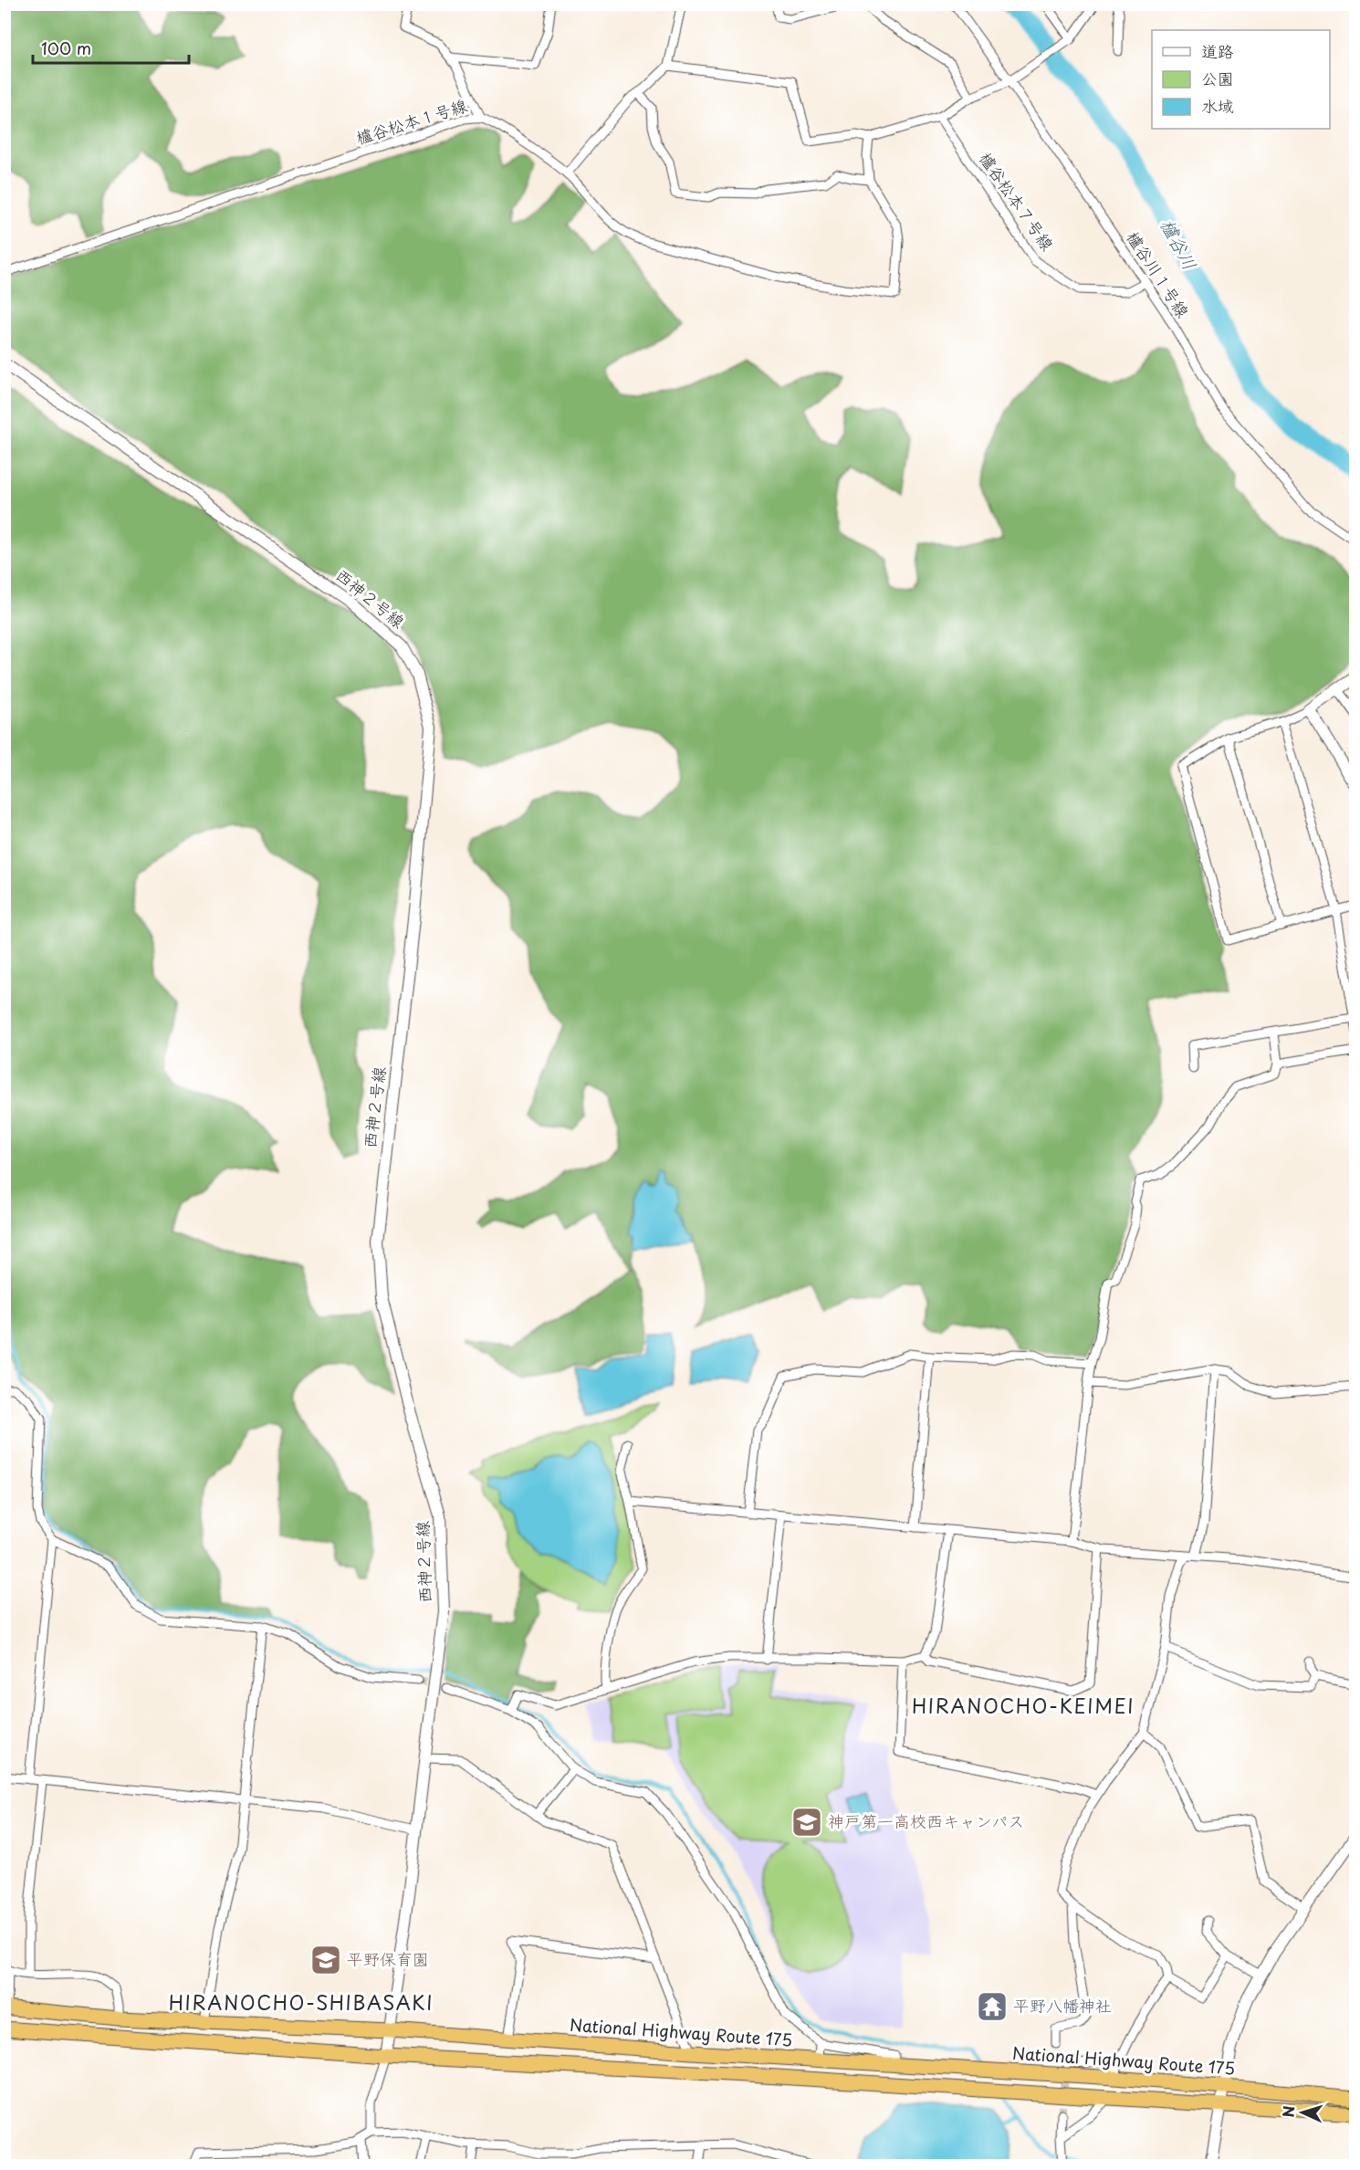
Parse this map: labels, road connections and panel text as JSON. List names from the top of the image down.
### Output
{
  "streets": {
    "highway": ["National Highway Route 175"],
    "street": [
      "櫨谷松本１号線",
      "櫨谷松本７号線",
      "櫨谷川１号線",
      "西神２号線"
    ]
  },
  "crossings": [
    ["櫨谷松本７号線", "櫨谷川１号線"],
    ["西神２号線", "National Highway Route 175"]
  ],
  "districts": ["HIRANOCHO-KEIMEI", "HIRANOCHO-SHIBASAKI"],
  "water": ["櫨谷川"],
  "places": {
    "school or university": ["神戸第一高校西キャンパス", "平野保育園"],
    "temple": ["平野八幡神社"]
  },
  "legend": ["道路", "公園", "水域"],
  "scale_bar": "100 m",
  "north": "left"
}
